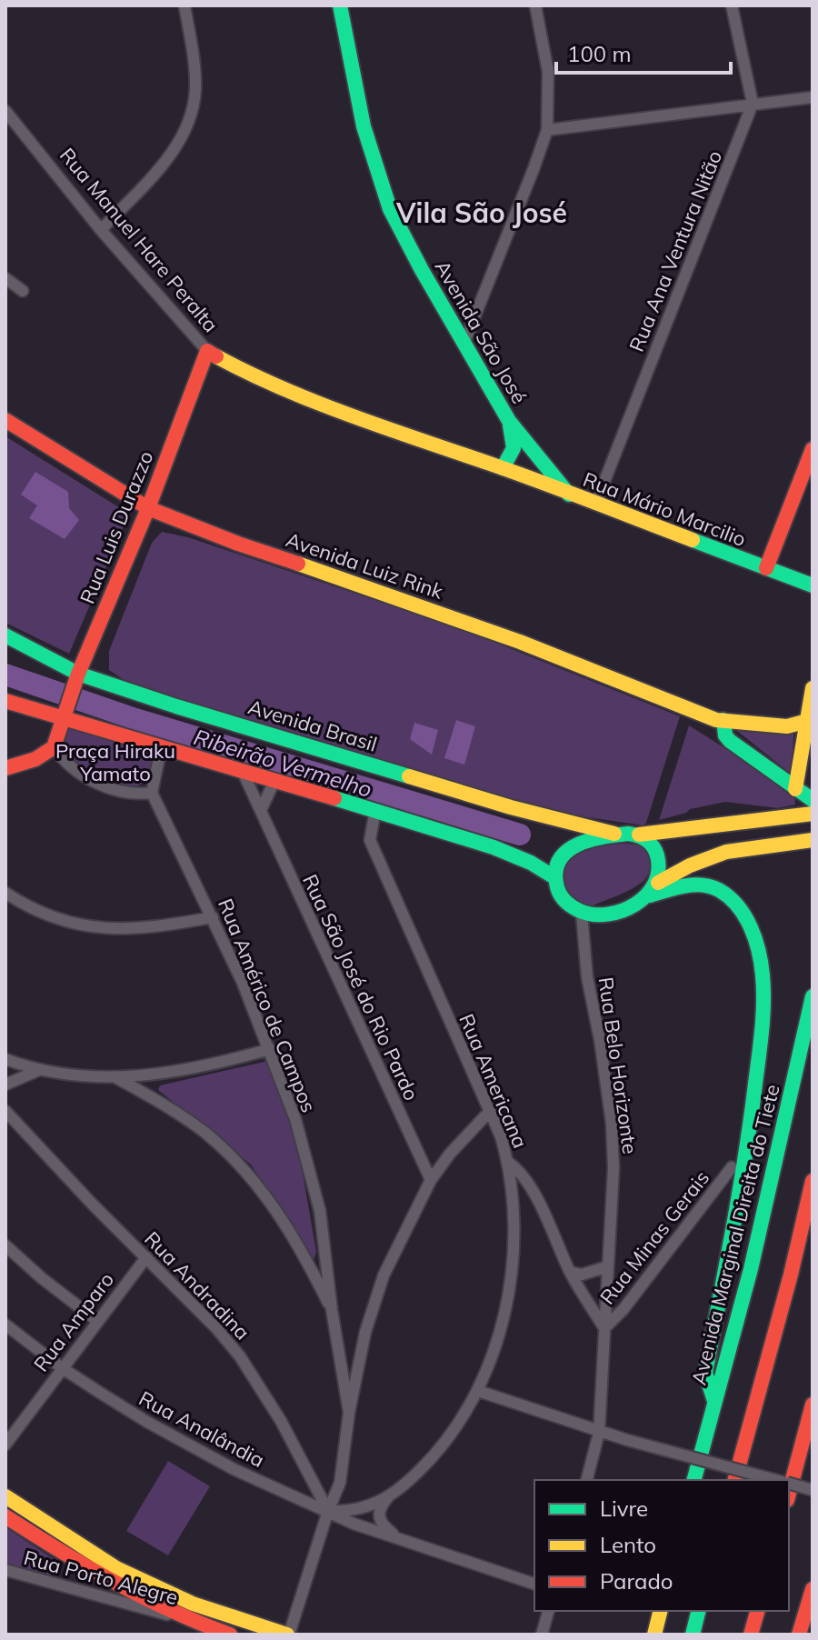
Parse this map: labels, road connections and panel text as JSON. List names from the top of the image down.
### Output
{
  "streets": {
    "main road": [
      "Rua Manuel Hare Peralta",
      "Avenida São José",
      "Rua Mário Marcilio",
      "Rua Luis Durazzo",
      "Avenida Luiz Rink",
      "Avenida Brasil",
      "Avenida Marginal Direita do Tiete"
    ],
    "street": [
      "Rua Ana Ventura Nitão",
      "Rua São José do Rio Pardo",
      "Rua Américo de Campos",
      "Rua Belo Horizonte",
      "Rua Americana",
      "Rua Minas Gerais",
      "Rua Andradina",
      "Rua Amparo",
      "Rua Analândia",
      "Rua Porto Alegre"
    ]
  },
  "crossings": [
    ["Rua Manuel Hare Peralta", "Rua Mário Marcilio"],
    ["Rua Manuel Hare Peralta", "Rua Luis Durazzo"],
    ["Rua Ana Ventura Nitão", "Rua Mário Marcilio"],
    ["Avenida São José", "Rua Mário Marcilio"],
    ["Rua Luis Durazzo", "Avenida Luiz Rink"],
    ["Rua Luis Durazzo", "Avenida Brasil"],
    ["Avenida Brasil", "Rua Belo Horizonte"],
    ["Rua Belo Horizonte", "Rua Minas Gerais"],
    ["Rua Americana", "Rua Andradina"],
    ["Rua Americana", "Rua Analândia"],
    ["Rua Andradina", "Rua Amparo"],
    ["Rua Andradina", "Rua Analândia"],
    ["Rua Amparo", "Rua Analândia"]
  ],
  "districts": ["Vila São José"],
  "water": ["Ribeirão Vermelho"],
  "parks": ["Praça Hiraku Yamato"],
  "legend": ["Livre", "Lento", "Parado"],
  "scale_bar": "100 m"
}
